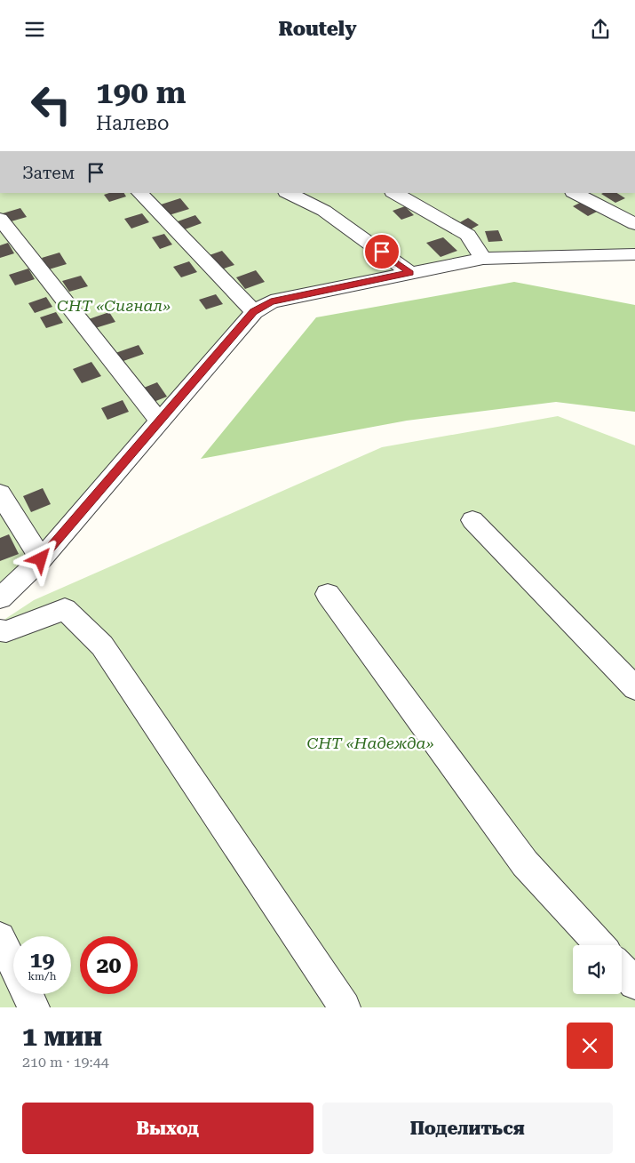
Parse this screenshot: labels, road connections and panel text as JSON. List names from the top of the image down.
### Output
{
  "parks": ["СНТ «Сигнал»", "СНТ «Надежда»"],
  "page": {
    "header": "Routely",
    "turn": ["190 m", "Налево"],
    "then": "Затем",
    "speed": "19 km/h",
    "limit": "20",
    "heading": ["1 мин", "210 m · 19:44"],
    "buttons": ["Выход", "Поделиться"]
  }
}
